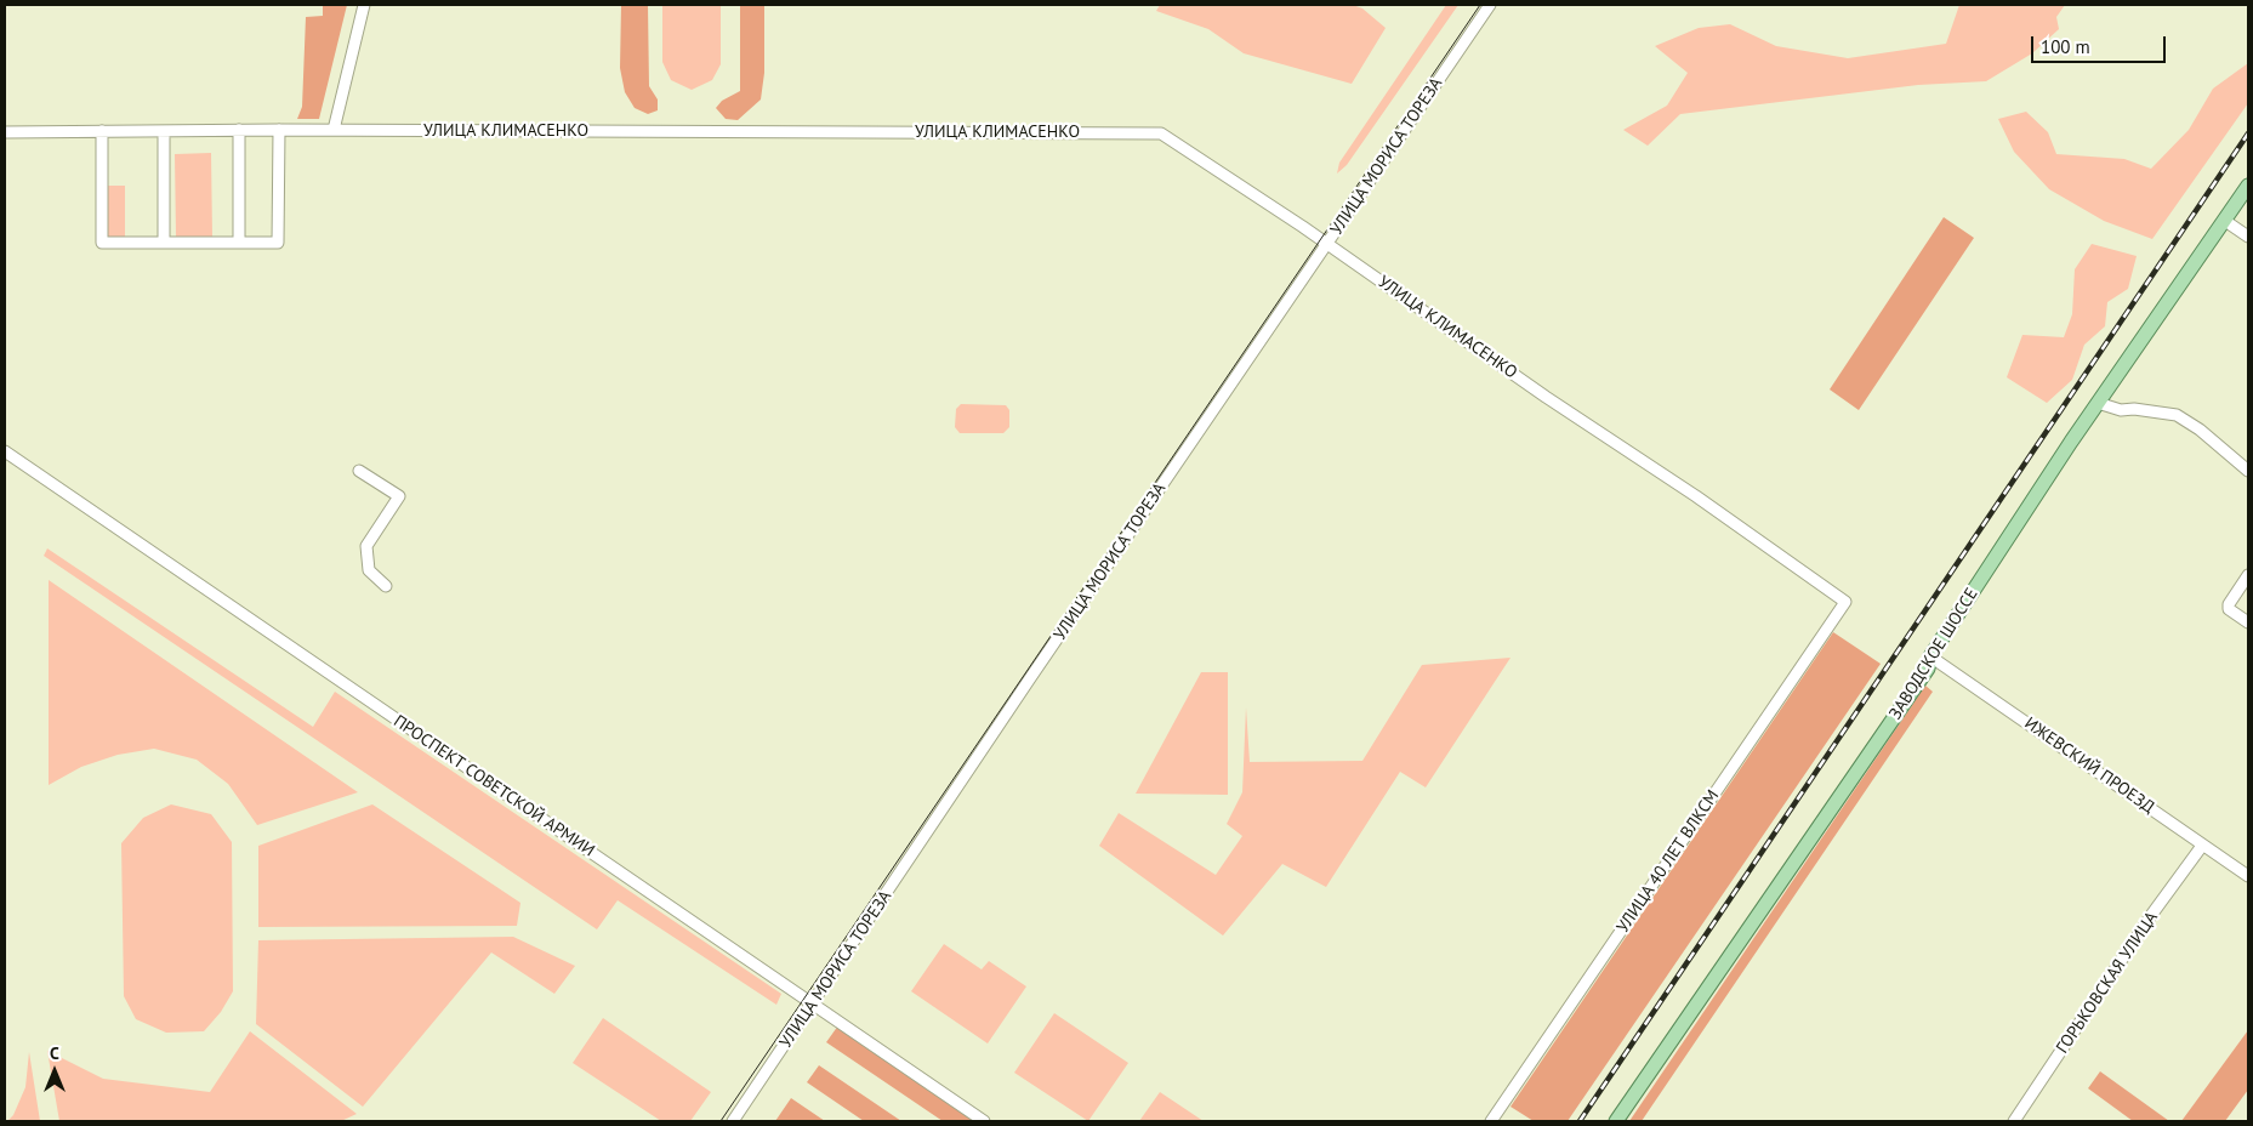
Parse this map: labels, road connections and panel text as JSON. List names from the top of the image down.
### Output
{
  "streets": {
    "main road": ["ЗАВОДСКОЕ ШОССЕ"],
    "street": [
      "УЛИЦА КЛИМАСЕНКО",
      "УЛИЦА МОРИСА ТОРЕЗА",
      "ИЖЕВСКИЙ ПРОЕЗД",
      "ПРОСПЕКТ СОВЕТСКОЙ АРМИИ",
      "УЛИЦА 40 ЛЕТ ВЛКСМ",
      "ГОРЬКОВСКАЯ УЛИЦА"
    ]
  },
  "crossings": [
    ["УЛИЦА КЛИМАСЕНКО", "УЛИЦА МОРИСА ТОРЕЗА"],
    ["УЛИЦА КЛИМАСЕНКО", "УЛИЦА 40 ЛЕТ ВЛКСМ"],
    ["УЛИЦА МОРИСА ТОРЕЗА", "ПРОСПЕКТ СОВЕТСКОЙ АРМИИ"],
    ["ЗАВОДСКОЕ ШОССЕ", "ИЖЕВСКИЙ ПРОЕЗД"],
    ["ИЖЕВСКИЙ ПРОЕЗД", "ГОРЬКОВСКАЯ УЛИЦА"]
  ],
  "scale_bar": "100 m",
  "north": "top"
}
